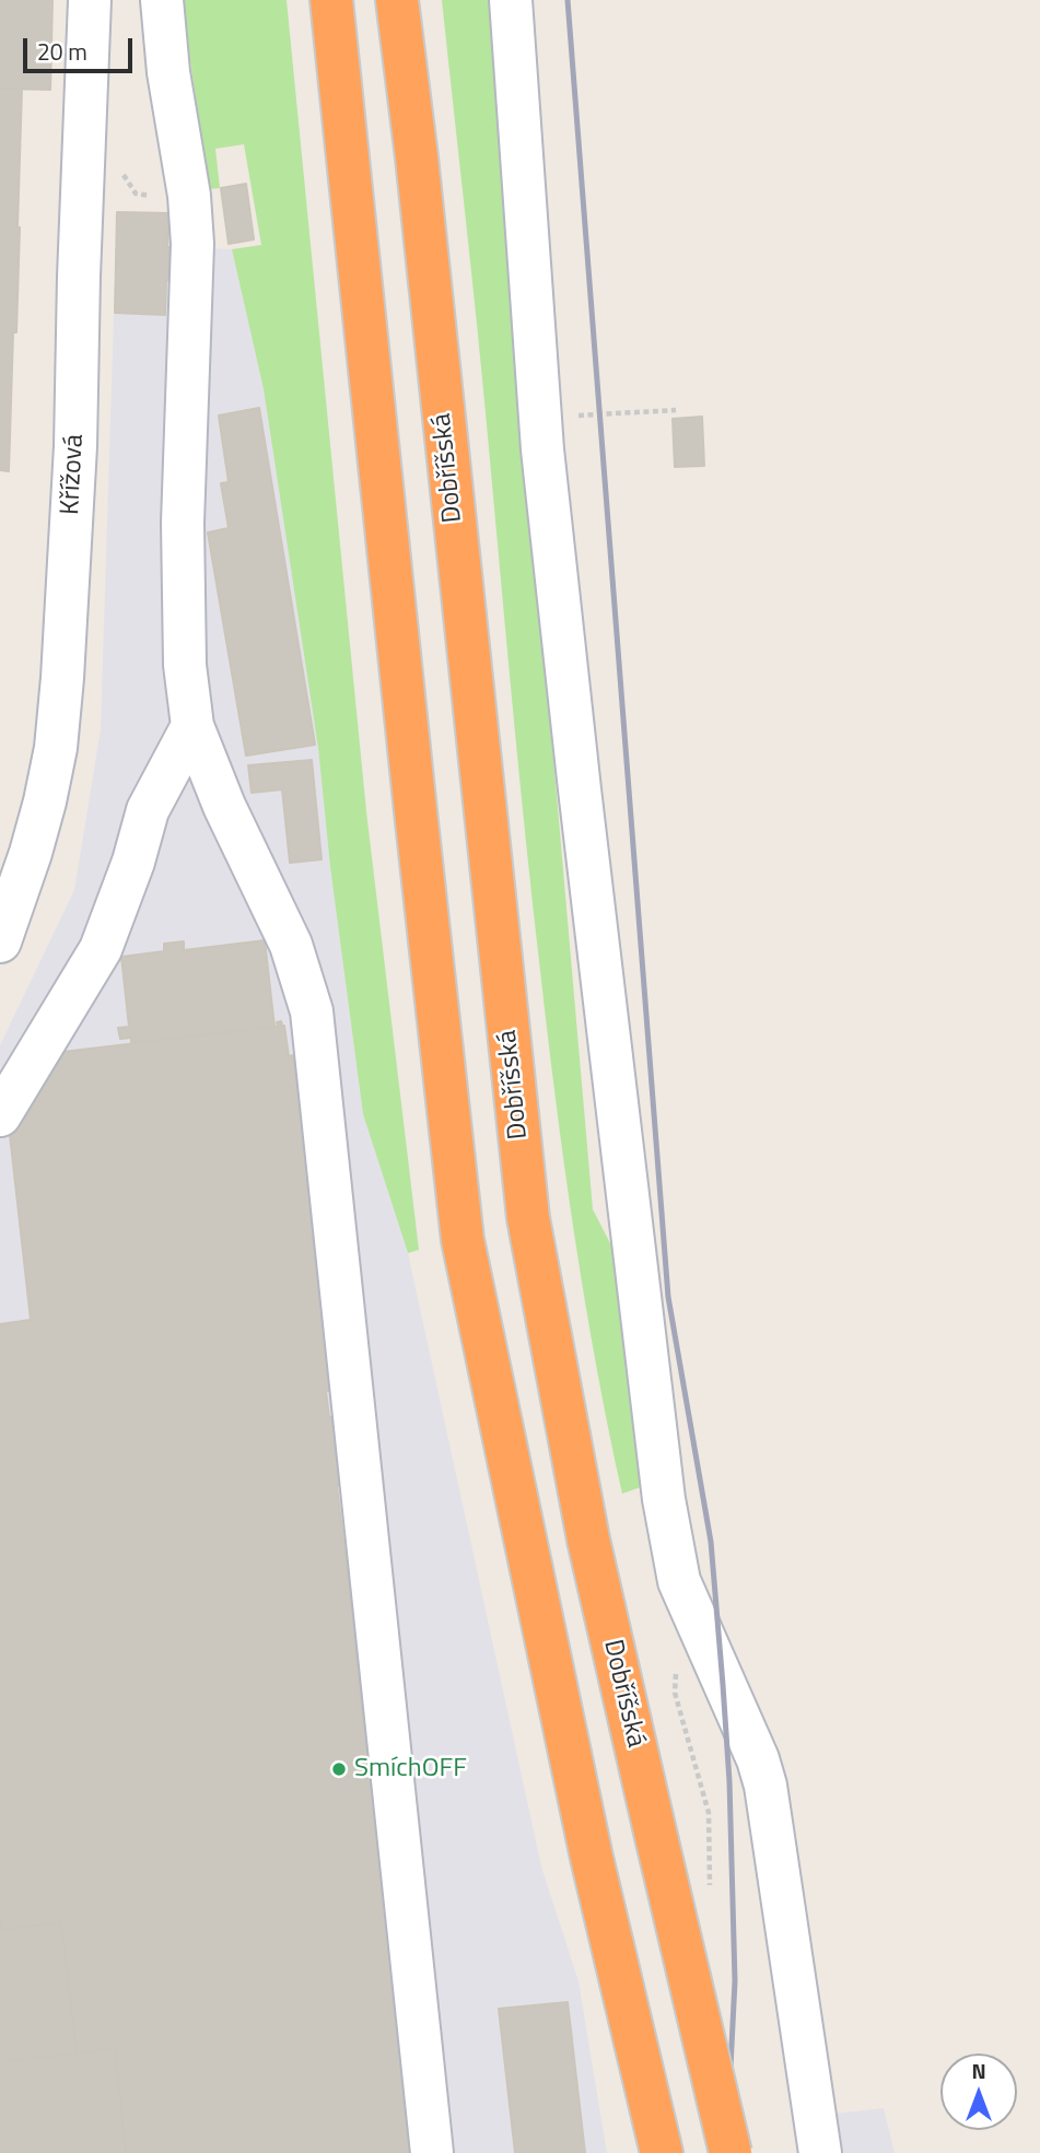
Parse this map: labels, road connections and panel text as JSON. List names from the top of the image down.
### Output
{
  "streets": {
    "highway": ["Dobříšská"],
    "street": ["Křížová"]
  },
  "places": ["SmíchOFF"],
  "scale_bar": "20 m",
  "north": "top"
}
